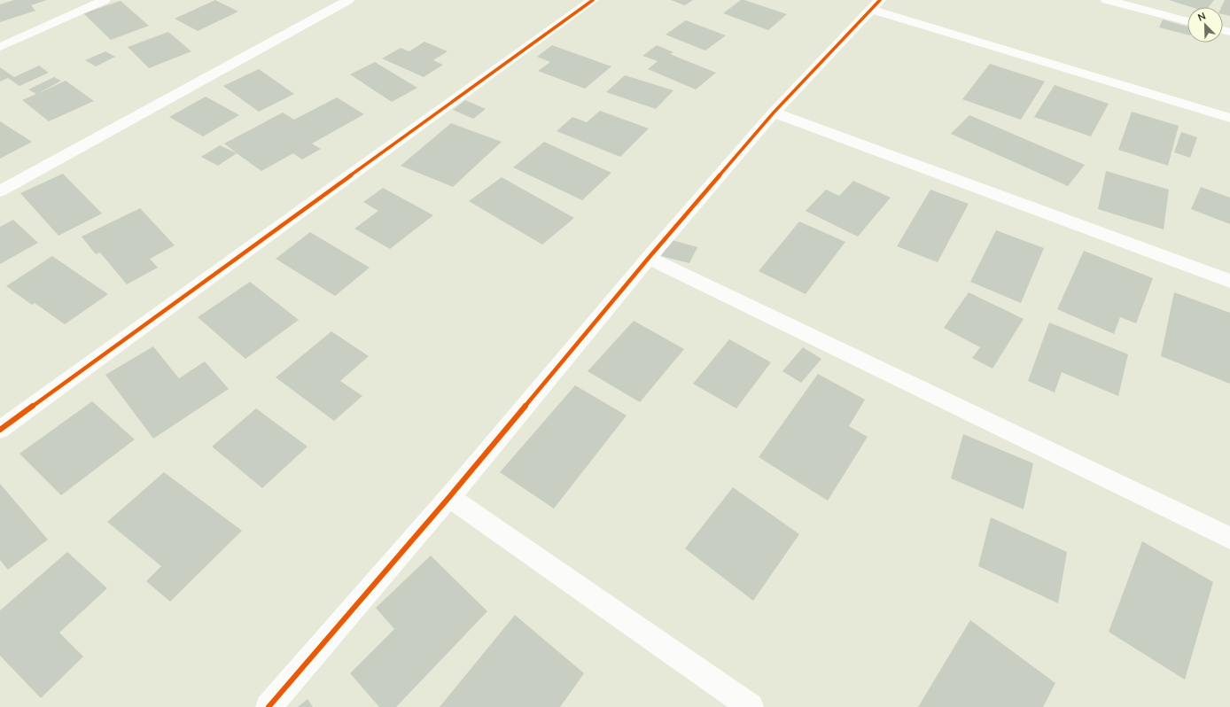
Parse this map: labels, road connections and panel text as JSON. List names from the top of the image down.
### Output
{
  "north": "top left"
}
